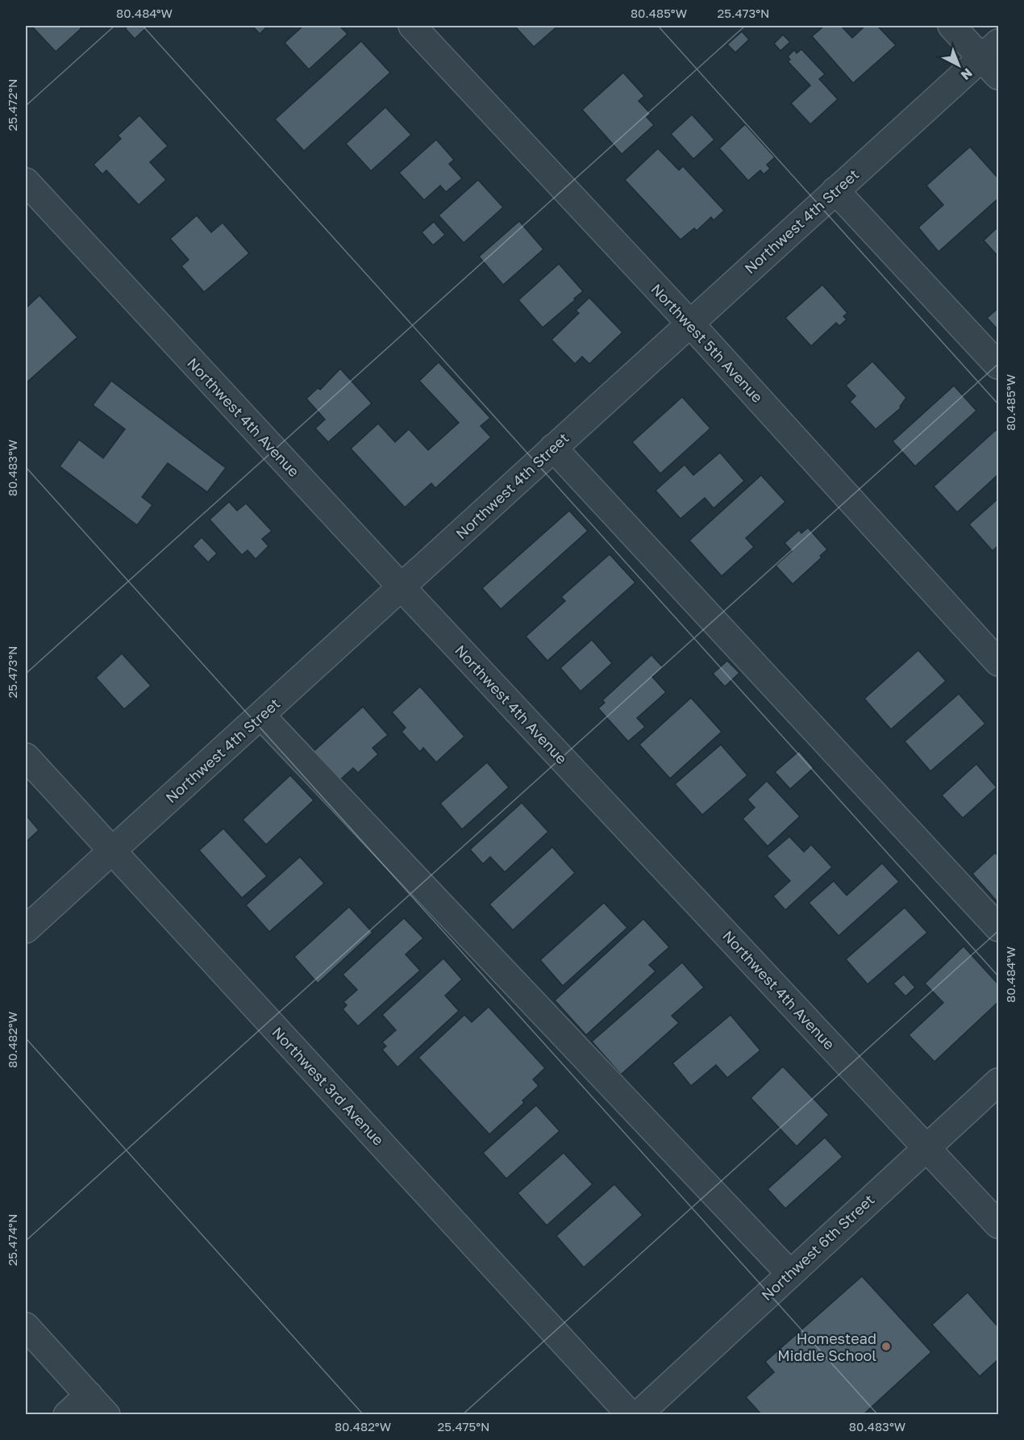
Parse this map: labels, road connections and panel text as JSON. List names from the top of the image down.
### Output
{
  "streets": {
    "street": [
      "Northwest 4th Street",
      "Northwest 5th Avenue",
      "Northwest 4th Avenue",
      "Northwest 3rd Avenue",
      "Northwest 6th Street"
    ]
  },
  "crossings": [
    ["Northwest 4th Street", "Northwest 5th Avenue"],
    ["Northwest 4th Street", "Northwest 4th Avenue"],
    ["Northwest 4th Street", "Northwest 3rd Avenue"],
    ["Northwest 4th Avenue", "Northwest 6th Street"]
  ],
  "places": ["Homestead Middle School"],
  "north": "bottom right",
  "coordinates": [
    "80.484°W",
    "80.485°W",
    "25.473°N",
    "25.472°N",
    "80.483°W",
    "80.482°W",
    "25.474°N",
    "25.475°N"
  ]
}
